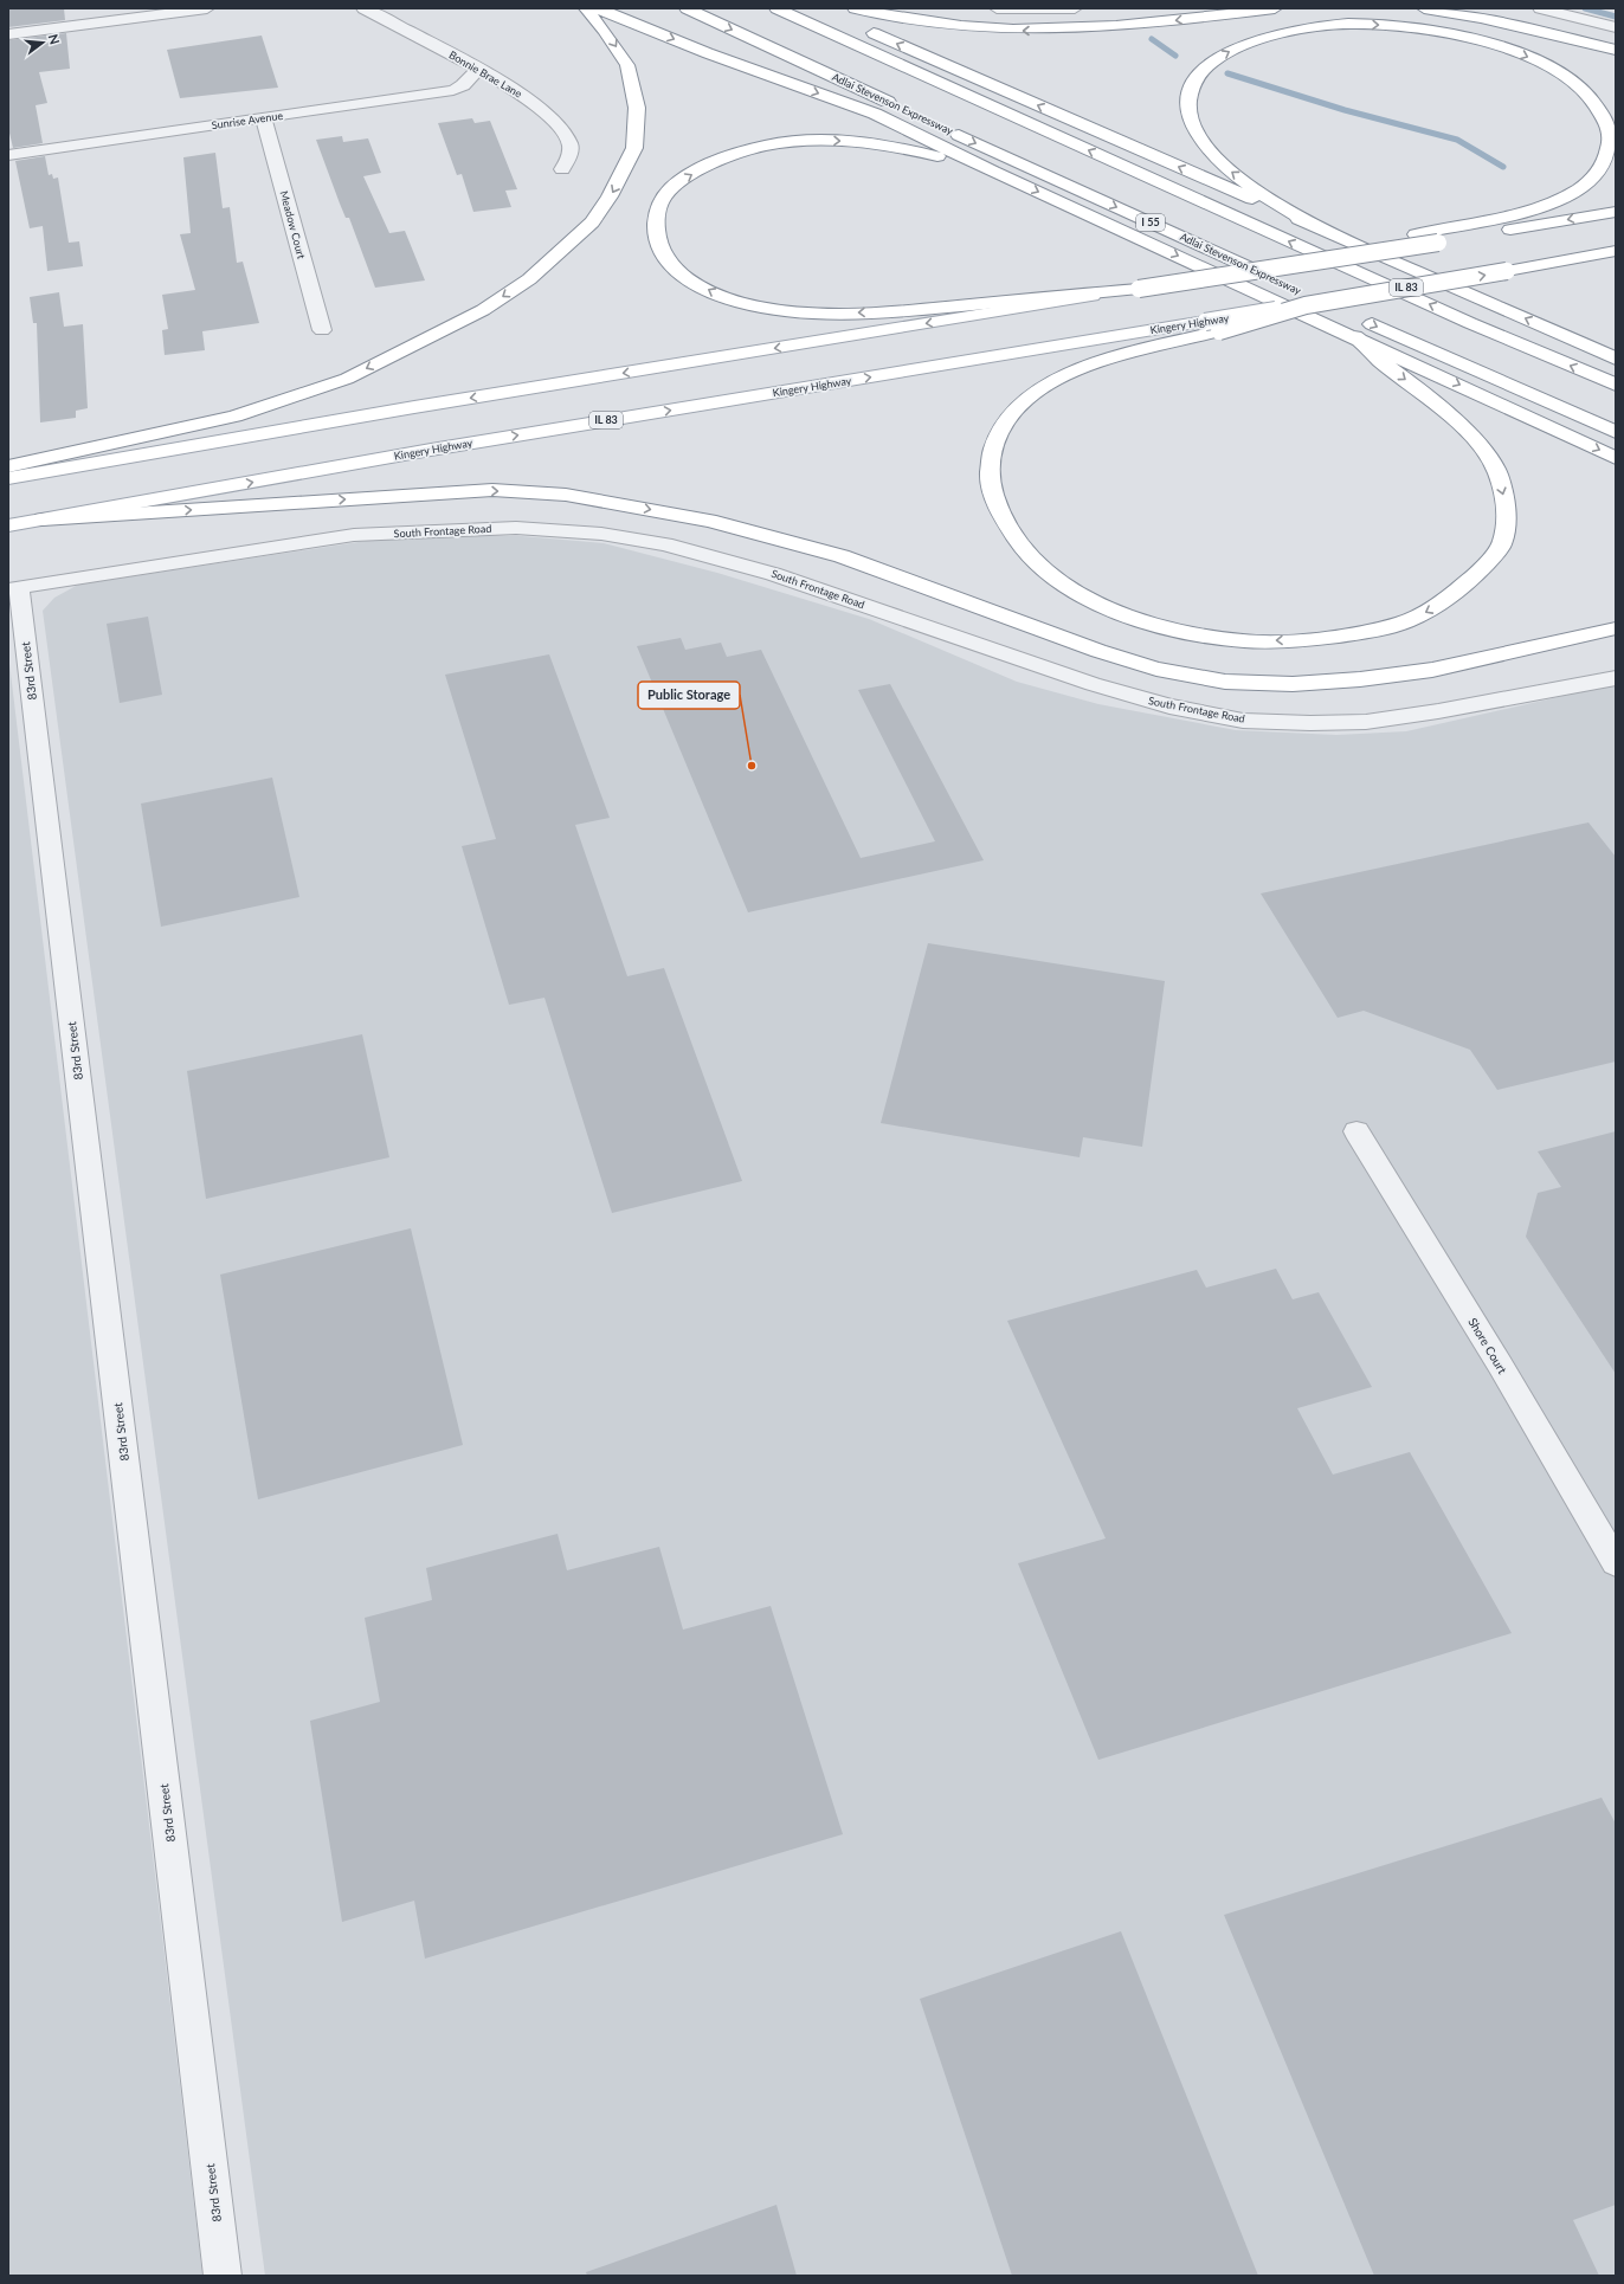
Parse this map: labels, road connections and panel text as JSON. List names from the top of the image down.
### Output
{
  "streets": {
    "main road": [
      "Adlai Stevenson Expressway",
      "I 55",
      "IL 83",
      "Kingery Highway"
    ],
    "street": [
      "Bonnie Brae Lane",
      "Sunrise Avenue",
      "Meadow Court",
      "South Frontage Road",
      "83rd Street",
      "Shore Court"
    ]
  },
  "crossings": [
    ["Bonnie Brae Lane", "Sunrise Avenue"],
    ["Adlai Stevenson Expressway", "IL 83"],
    ["Sunrise Avenue", "Meadow Court"],
    ["South Frontage Road", "83rd Street"]
  ],
  "places": ["Public Storage"],
  "north": "right"
}
